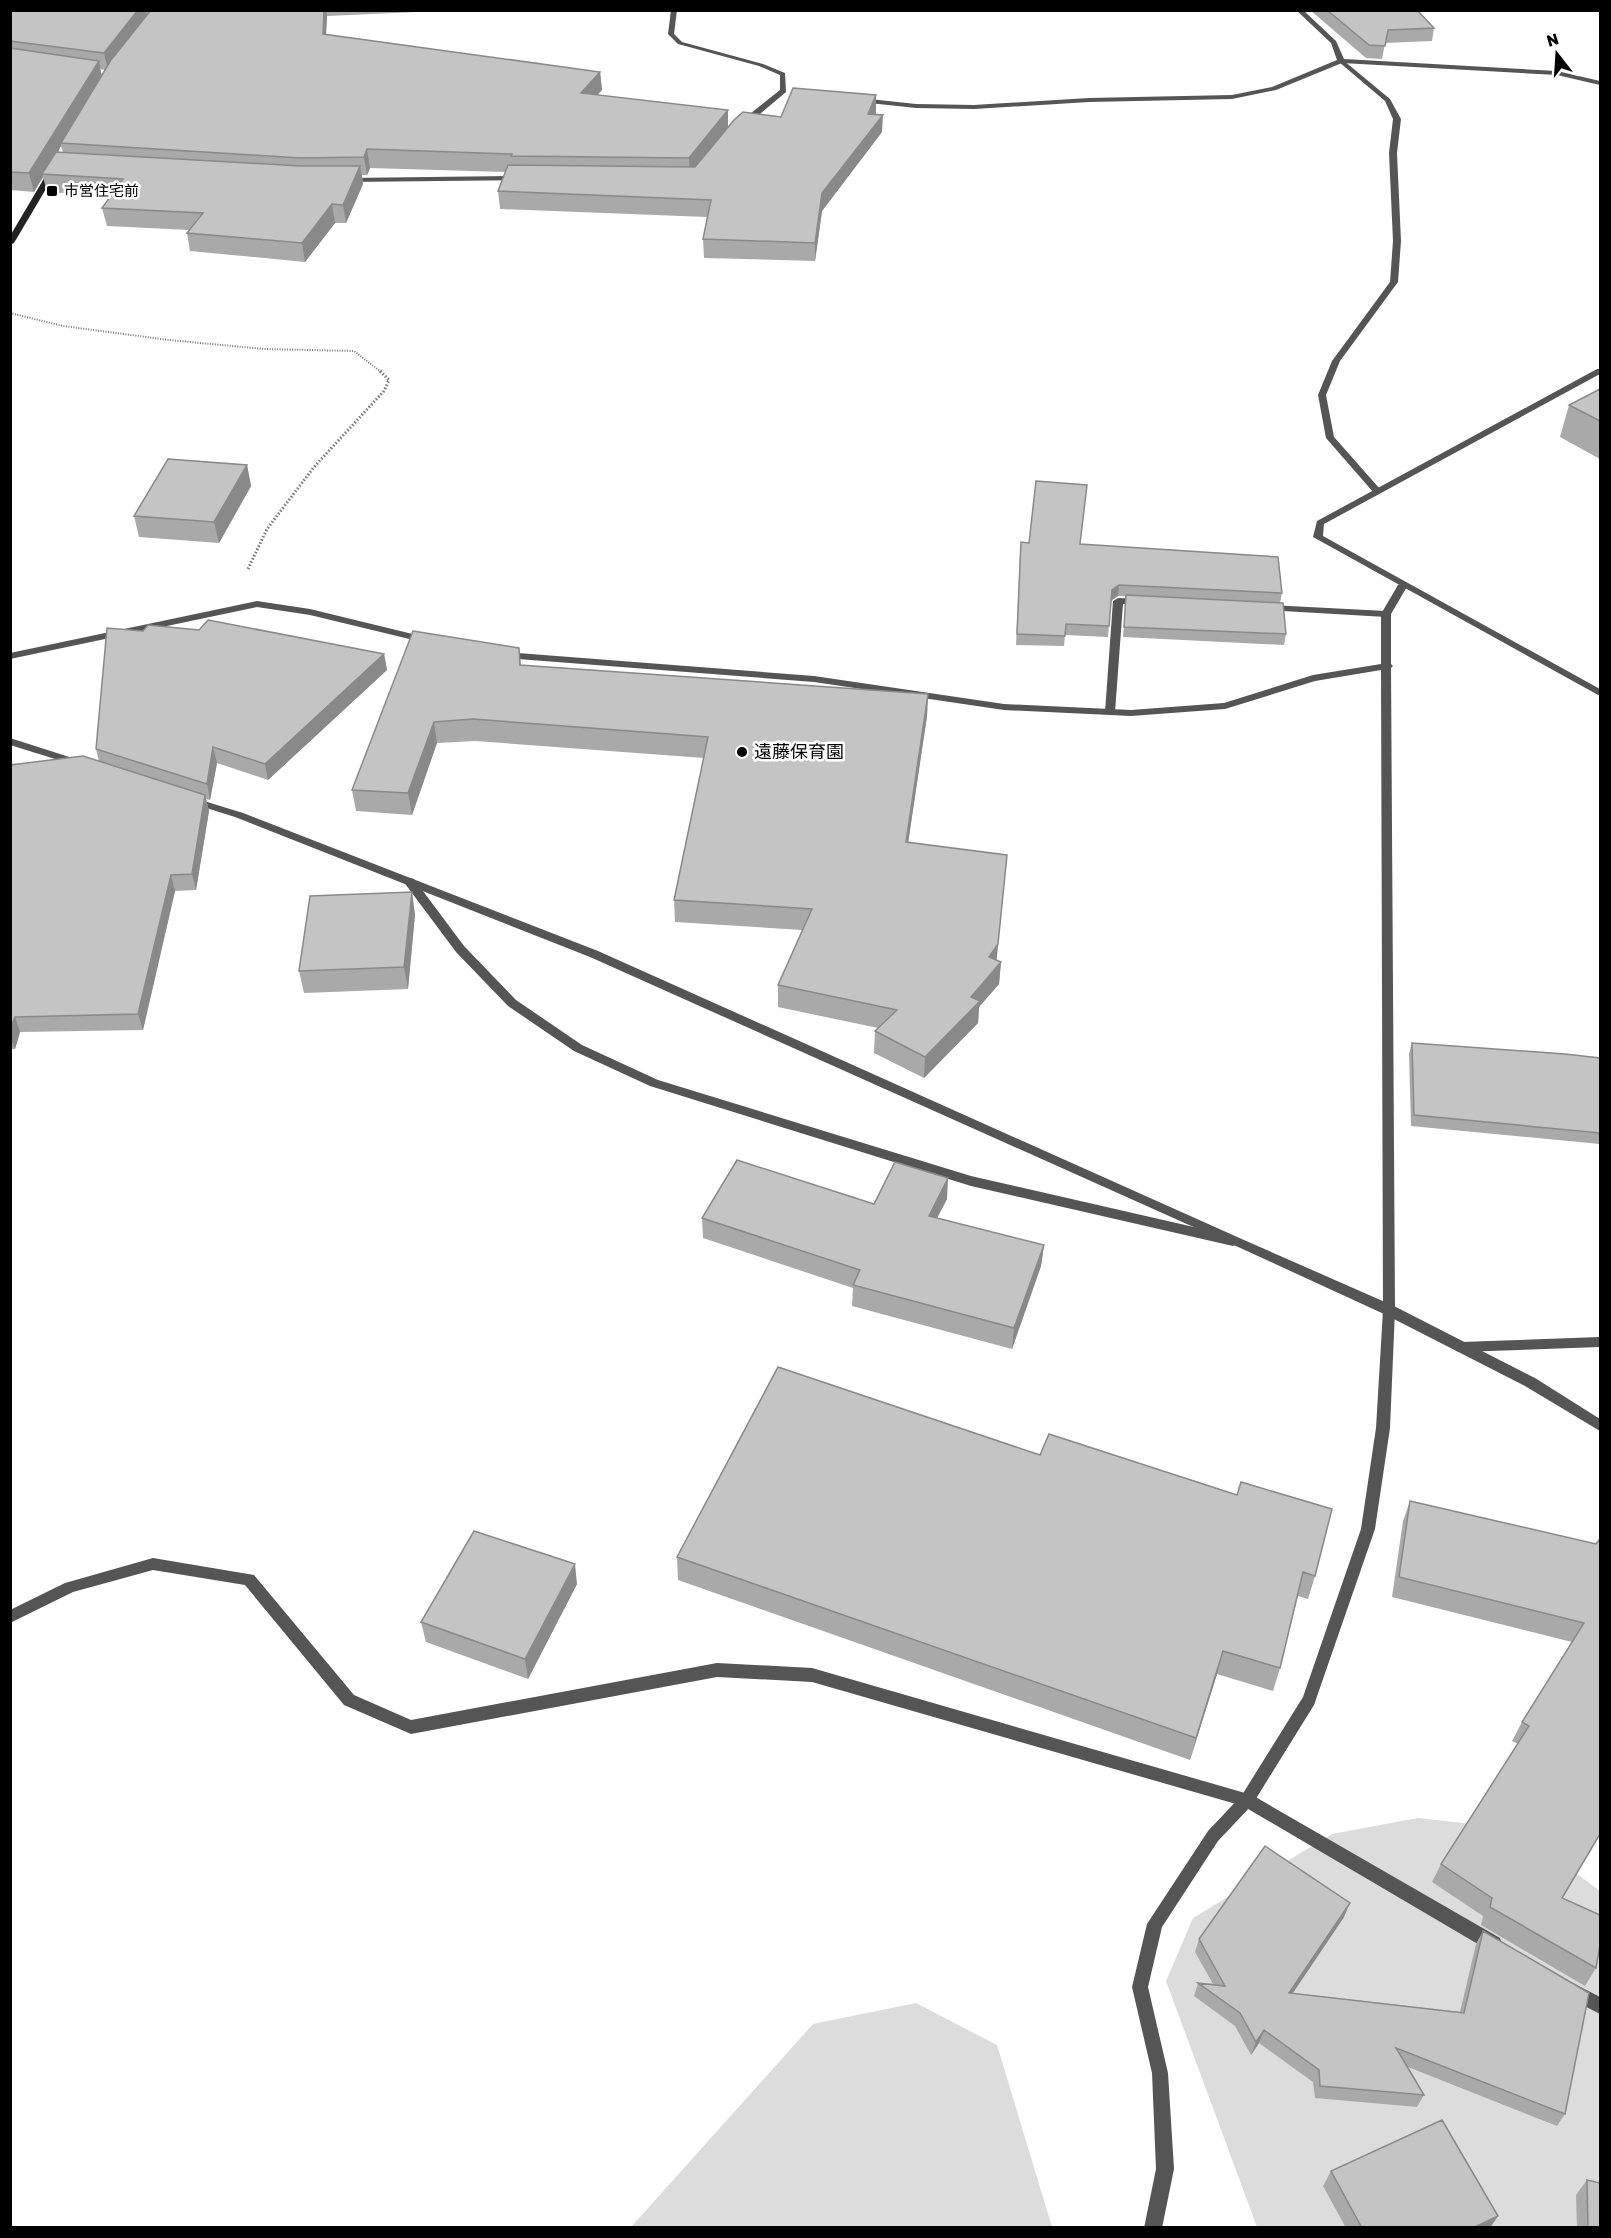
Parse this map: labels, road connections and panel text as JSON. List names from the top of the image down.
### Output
{
  "places": {
    "transit": ["市営住宅前"],
    "other": ["遠藤保育園"]
  },
  "north": "top"
}
